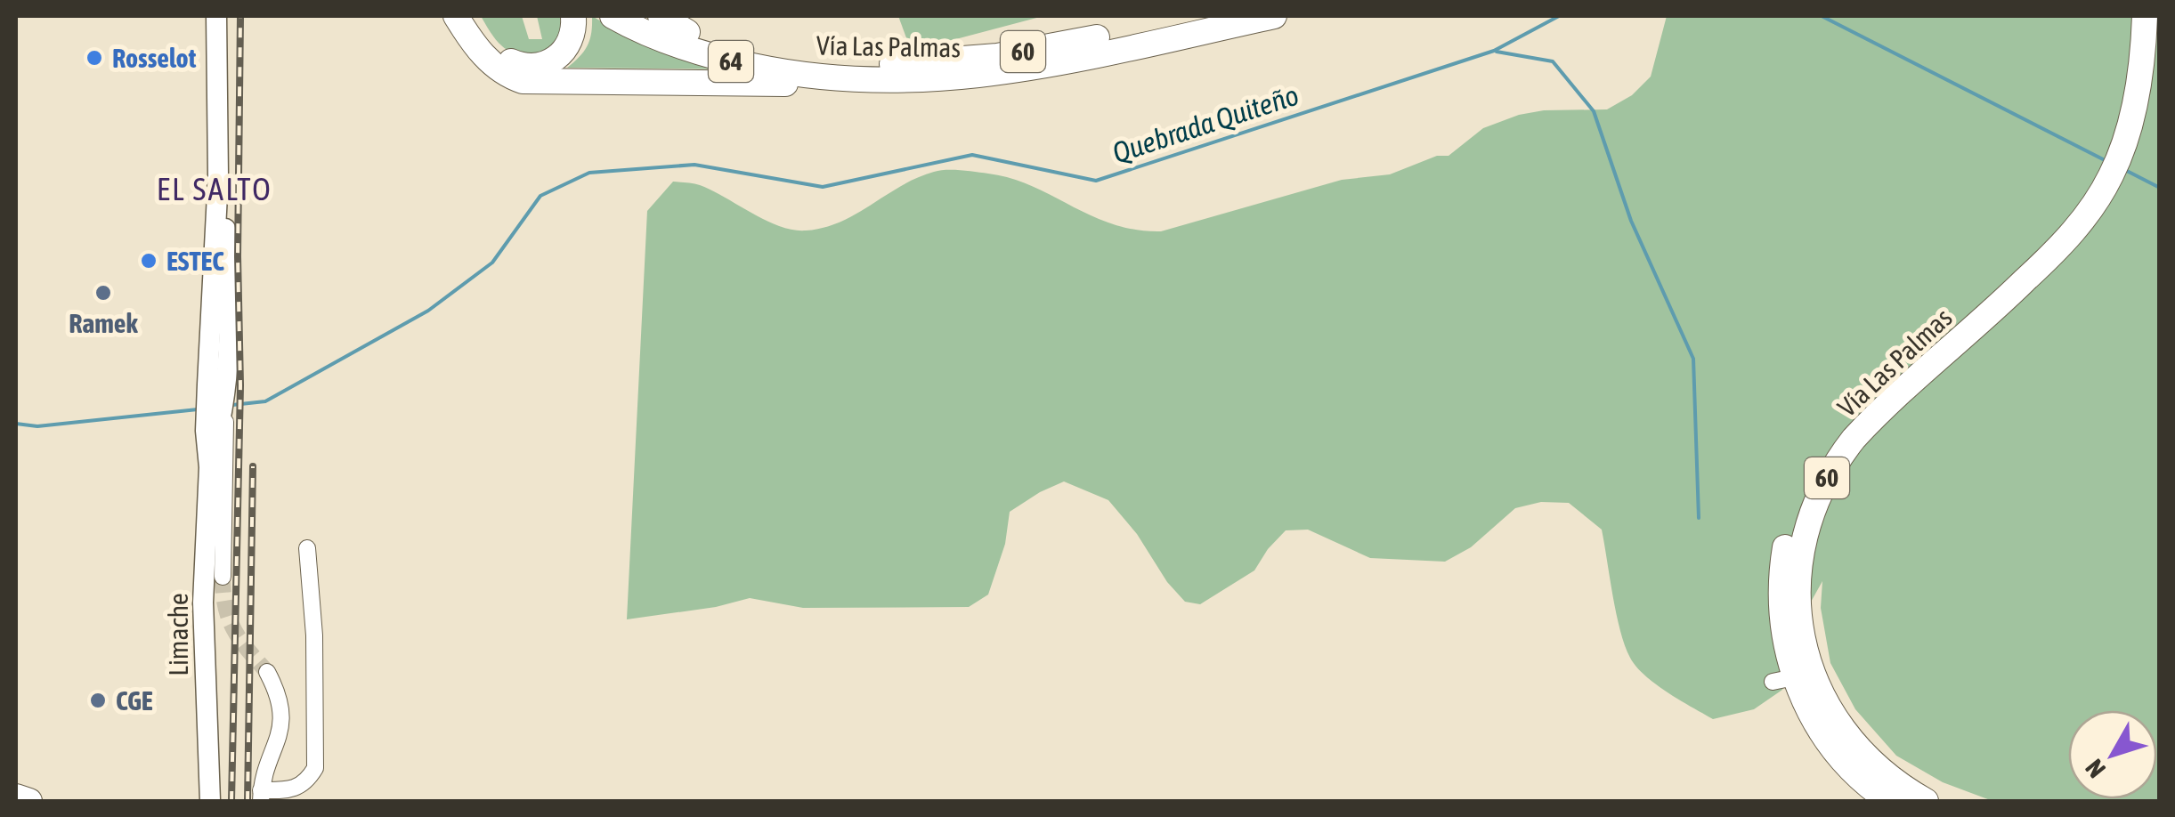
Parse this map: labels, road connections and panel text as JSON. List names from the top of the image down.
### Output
{
  "streets": {
    "highway": ["Vía Las Palmas", "60", "64"],
    "main road": ["Limache"]
  },
  "districts": ["EL SALTO"],
  "water": ["Quebrada Quiteño"],
  "places": [
    "Rosselot",
    "ESTEC",
    "Ramek",
    "CGE"
  ],
  "north": "bottom left"
}
